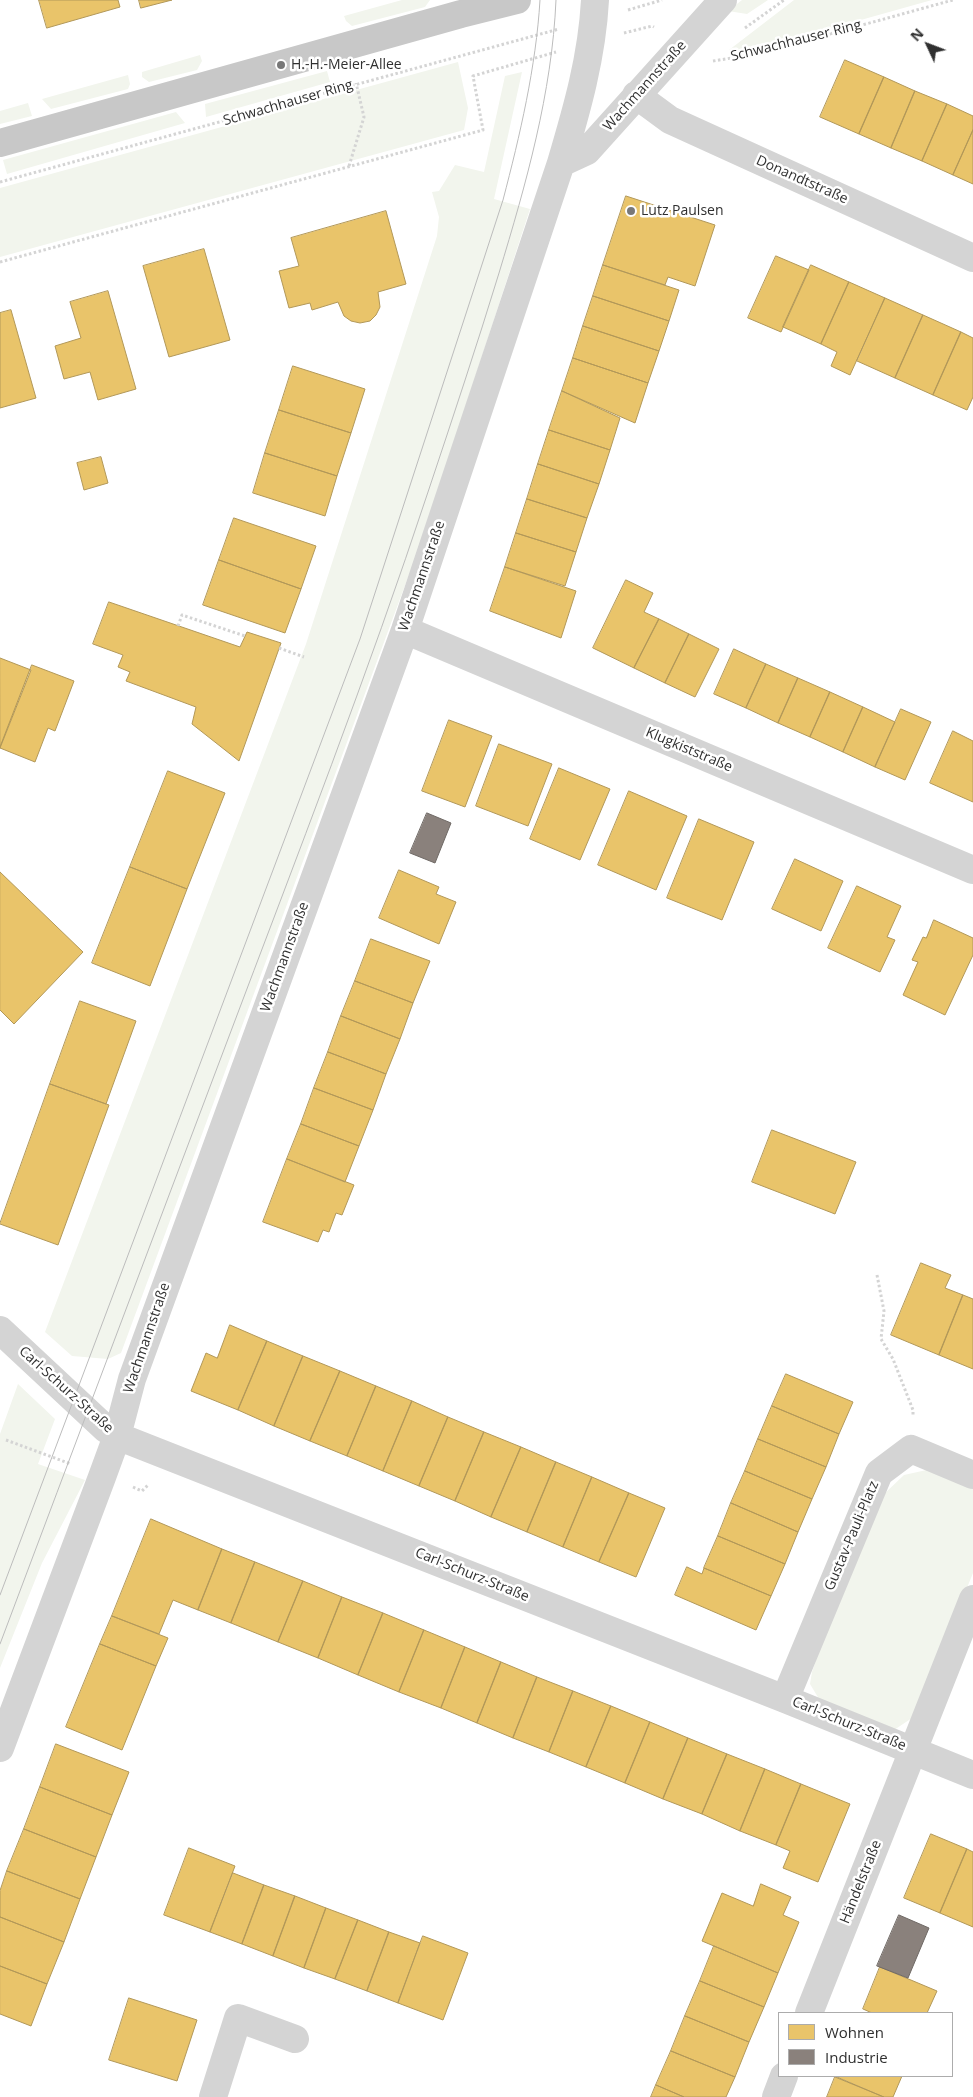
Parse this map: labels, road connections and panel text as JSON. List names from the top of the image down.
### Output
{
  "streets": {
    "street": [
      "Wachmannstraße",
      "Donandtstraße",
      "Klugkiststraße",
      "Carl-Schurz-Straße",
      "Gustav-Pauli-Platz",
      "Händelstraße"
    ],
    "path": ["Schwachhauser Ring"]
  },
  "crossings": [
    ["Schwachhauser Ring", "Wachmannstraße"],
    ["Wachmannstraße", "Donandtstraße"],
    ["Wachmannstraße", "Klugkiststraße"],
    ["Wachmannstraße", "Carl-Schurz-Straße"],
    ["Carl-Schurz-Straße", "Gustav-Pauli-Platz"],
    ["Carl-Schurz-Straße", "Händelstraße"]
  ],
  "places": ["H.-H.-Meier-Allee", "Lutz Paulsen"],
  "legend": ["Wohnen", "Industrie"],
  "north": "top left"
}
